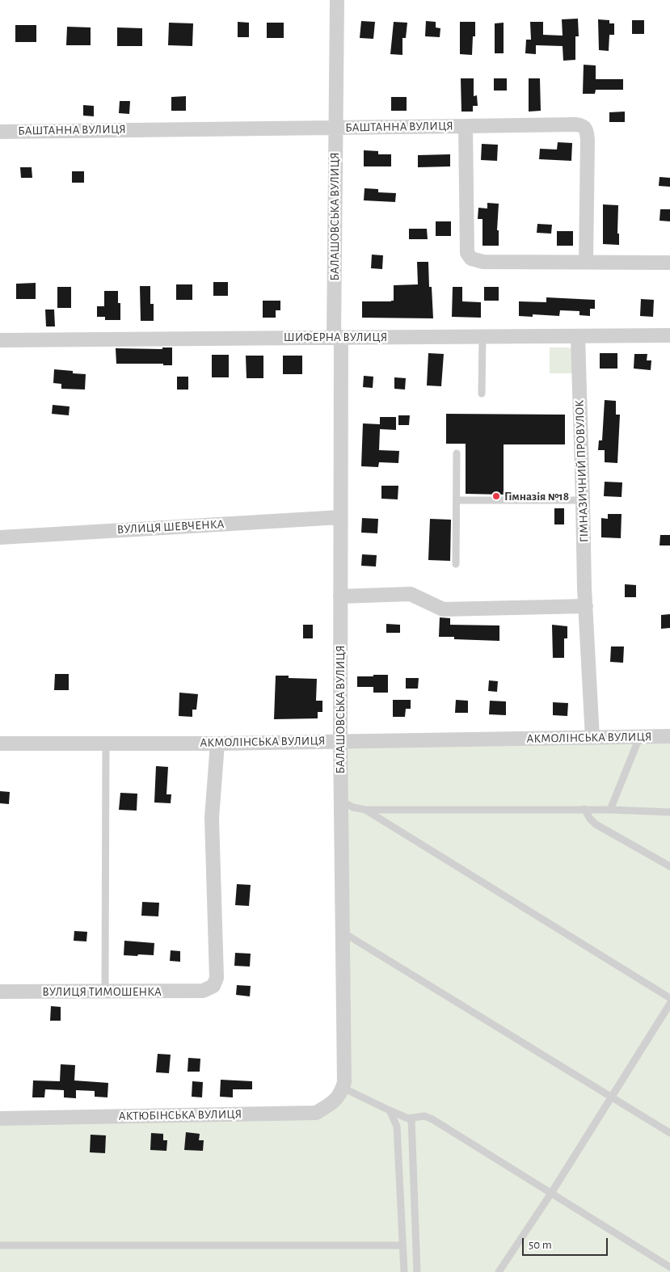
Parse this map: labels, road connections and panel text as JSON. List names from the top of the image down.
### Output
{
  "streets": {
    "street": [
      "БАШТАННА ВУЛИЦЯ",
      "БАЛАШОВСЬКА ВУЛИЦЯ",
      "ШИФЕРНА ВУЛИЦЯ",
      "ГІМНАЗИЧНИЙ ПРОВУЛОК",
      "ВУЛИЦЯ ШЕВЧЕНКА",
      "АКМОЛІНСЬКА ВУЛИЦЯ",
      "ВУЛИЦЯ ТИМОШЕНКА",
      "АКТЮБІНСЬКА ВУЛИЦЯ"
    ]
  },
  "crossings": [
    ["БАШТАННА ВУЛИЦЯ", "БАЛАШОВСЬКА ВУЛИЦЯ"],
    ["БАЛАШОВСЬКА ВУЛИЦЯ", "ШИФЕРНА ВУЛИЦЯ"],
    ["БАЛАШОВСЬКА ВУЛИЦЯ", "ВУЛИЦЯ ШЕВЧЕНКА"],
    ["БАЛАШОВСЬКА ВУЛИЦЯ", "АКМОЛІНСЬКА ВУЛИЦЯ"],
    ["БАЛАШОВСЬКА ВУЛИЦЯ", "АКТЮБІНСЬКА ВУЛИЦЯ"],
    ["ШИФЕРНА ВУЛИЦЯ", "ГІМНАЗИЧНИЙ ПРОВУЛОК"],
    ["ГІМНАЗИЧНИЙ ПРОВУЛОК", "АКМОЛІНСЬКА ВУЛИЦЯ"],
    ["АКМОЛІНСЬКА ВУЛИЦЯ", "ВУЛИЦЯ ТИМОШЕНКА"]
  ],
  "places": ["Гімназія №18"],
  "scale_bar": "50 m"
}
